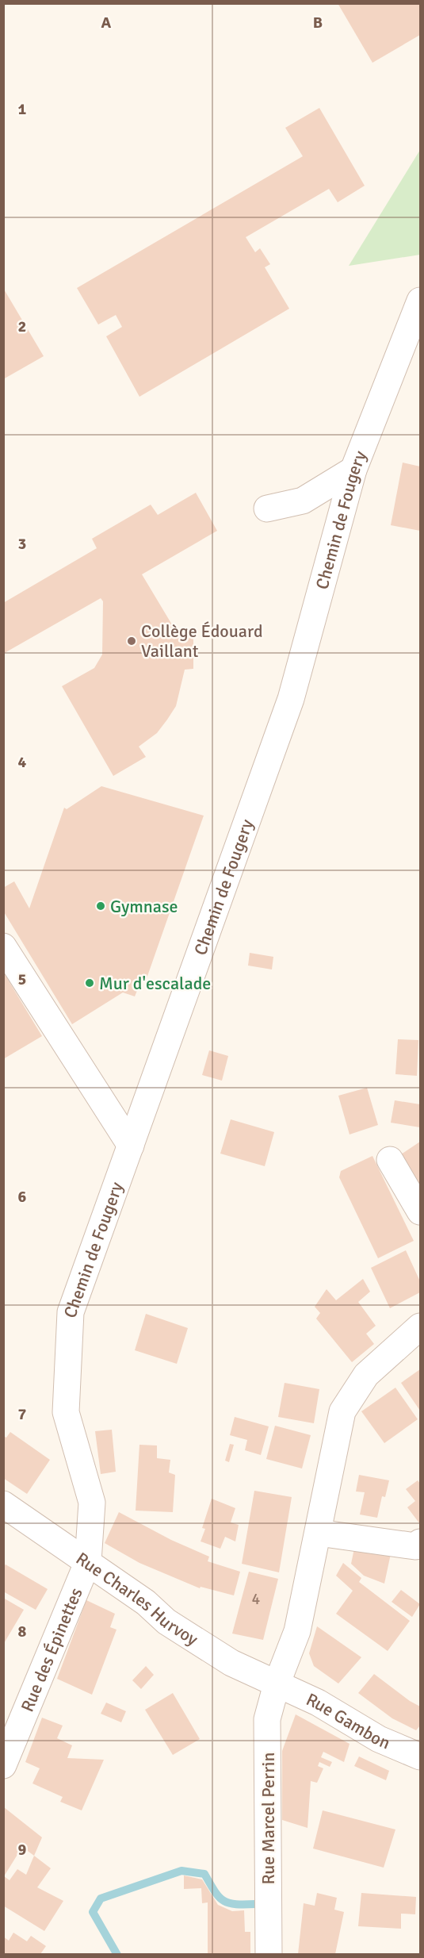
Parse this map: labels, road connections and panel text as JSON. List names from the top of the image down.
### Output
{
  "streets": {
    "street": [
      "Chemin de Fougery",
      "Rue Charles Hurvoy",
      "Rue des Épinettes",
      "Rue Gambon",
      "Rue Marcel Perrin"
    ]
  },
  "crossings": [
    ["Chemin de Fougery", "Rue Charles Hurvoy"],
    ["Chemin de Fougery", "Rue des Épinettes"],
    ["Rue Charles Hurvoy", "Rue des Épinettes"],
    ["Rue Charles Hurvoy", "Rue Gambon"],
    ["Rue Charles Hurvoy", "Rue Marcel Perrin"],
    ["Rue Gambon", "Rue Marcel Perrin"]
  ],
  "places": ["Collège Édouard Vaillant", "Gymnase", "Mur d'escalade"],
  "house_numbers": ["4"],
  "grid": {
    "columns": ["A", "B"],
    "rows": [
      "1",
      "2",
      "3",
      "4",
      "5",
      "6",
      "7",
      "8",
      "9"
    ]
  }
}
